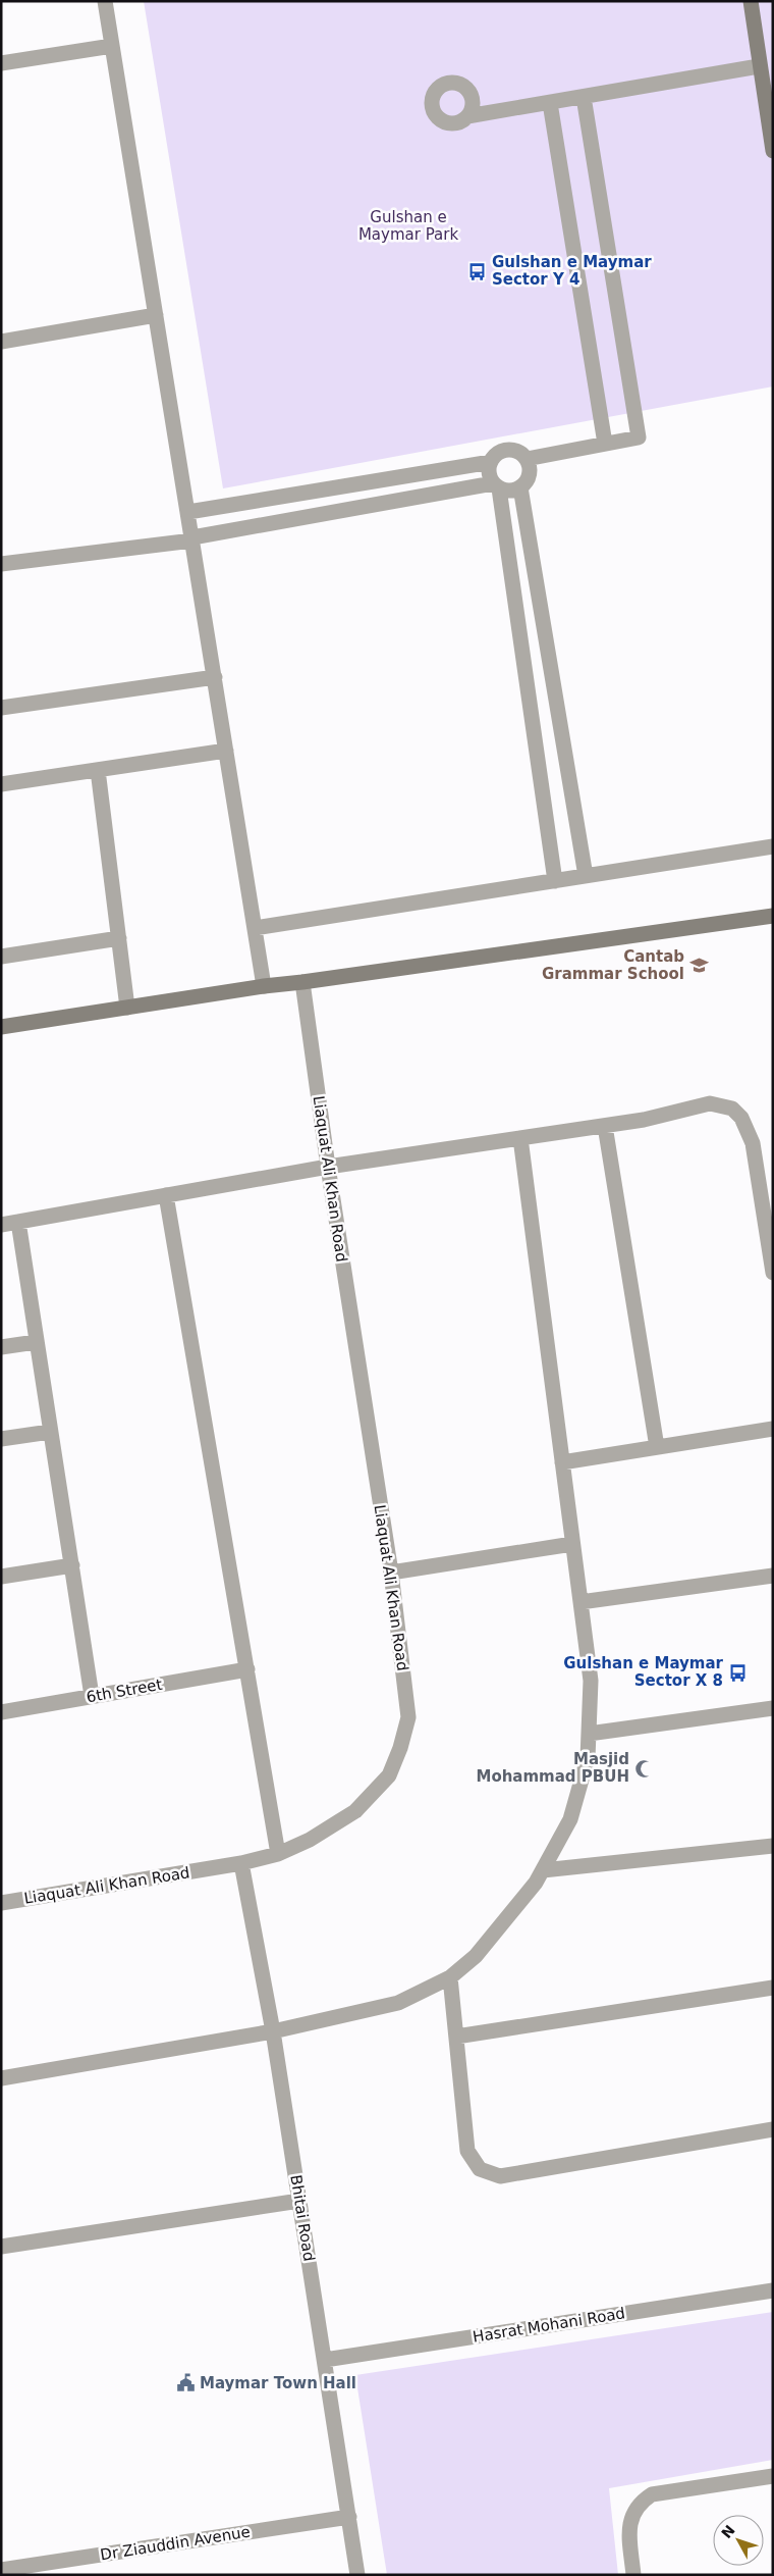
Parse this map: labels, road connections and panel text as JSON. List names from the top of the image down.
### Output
{
  "streets": {
    "street": [
      "Liaquat Ali Khan Road",
      "6th Street",
      "Bhitai Road",
      "Hasrat Mohani Road",
      "Dr Ziauddin Avenue"
    ]
  },
  "crossings": [
    ["Liaquat Ali Khan Road", "Bhitai Road"],
    ["Bhitai Road", "Hasrat Mohani Road"],
    ["Bhitai Road", "Dr Ziauddin Avenue"]
  ],
  "parks": ["Gulshan e Maymar Park"],
  "places": {
    "bus stop": ["Gulshan e Maymar Sector Y 4", "Gulshan e Maymar Sector X 8"],
    "school or university": ["Cantab Grammar School"],
    "mosque": ["Masjid Mohammad PBUH"],
    "public building": ["Maymar Town Hall"]
  },
  "north": "top left"
}
